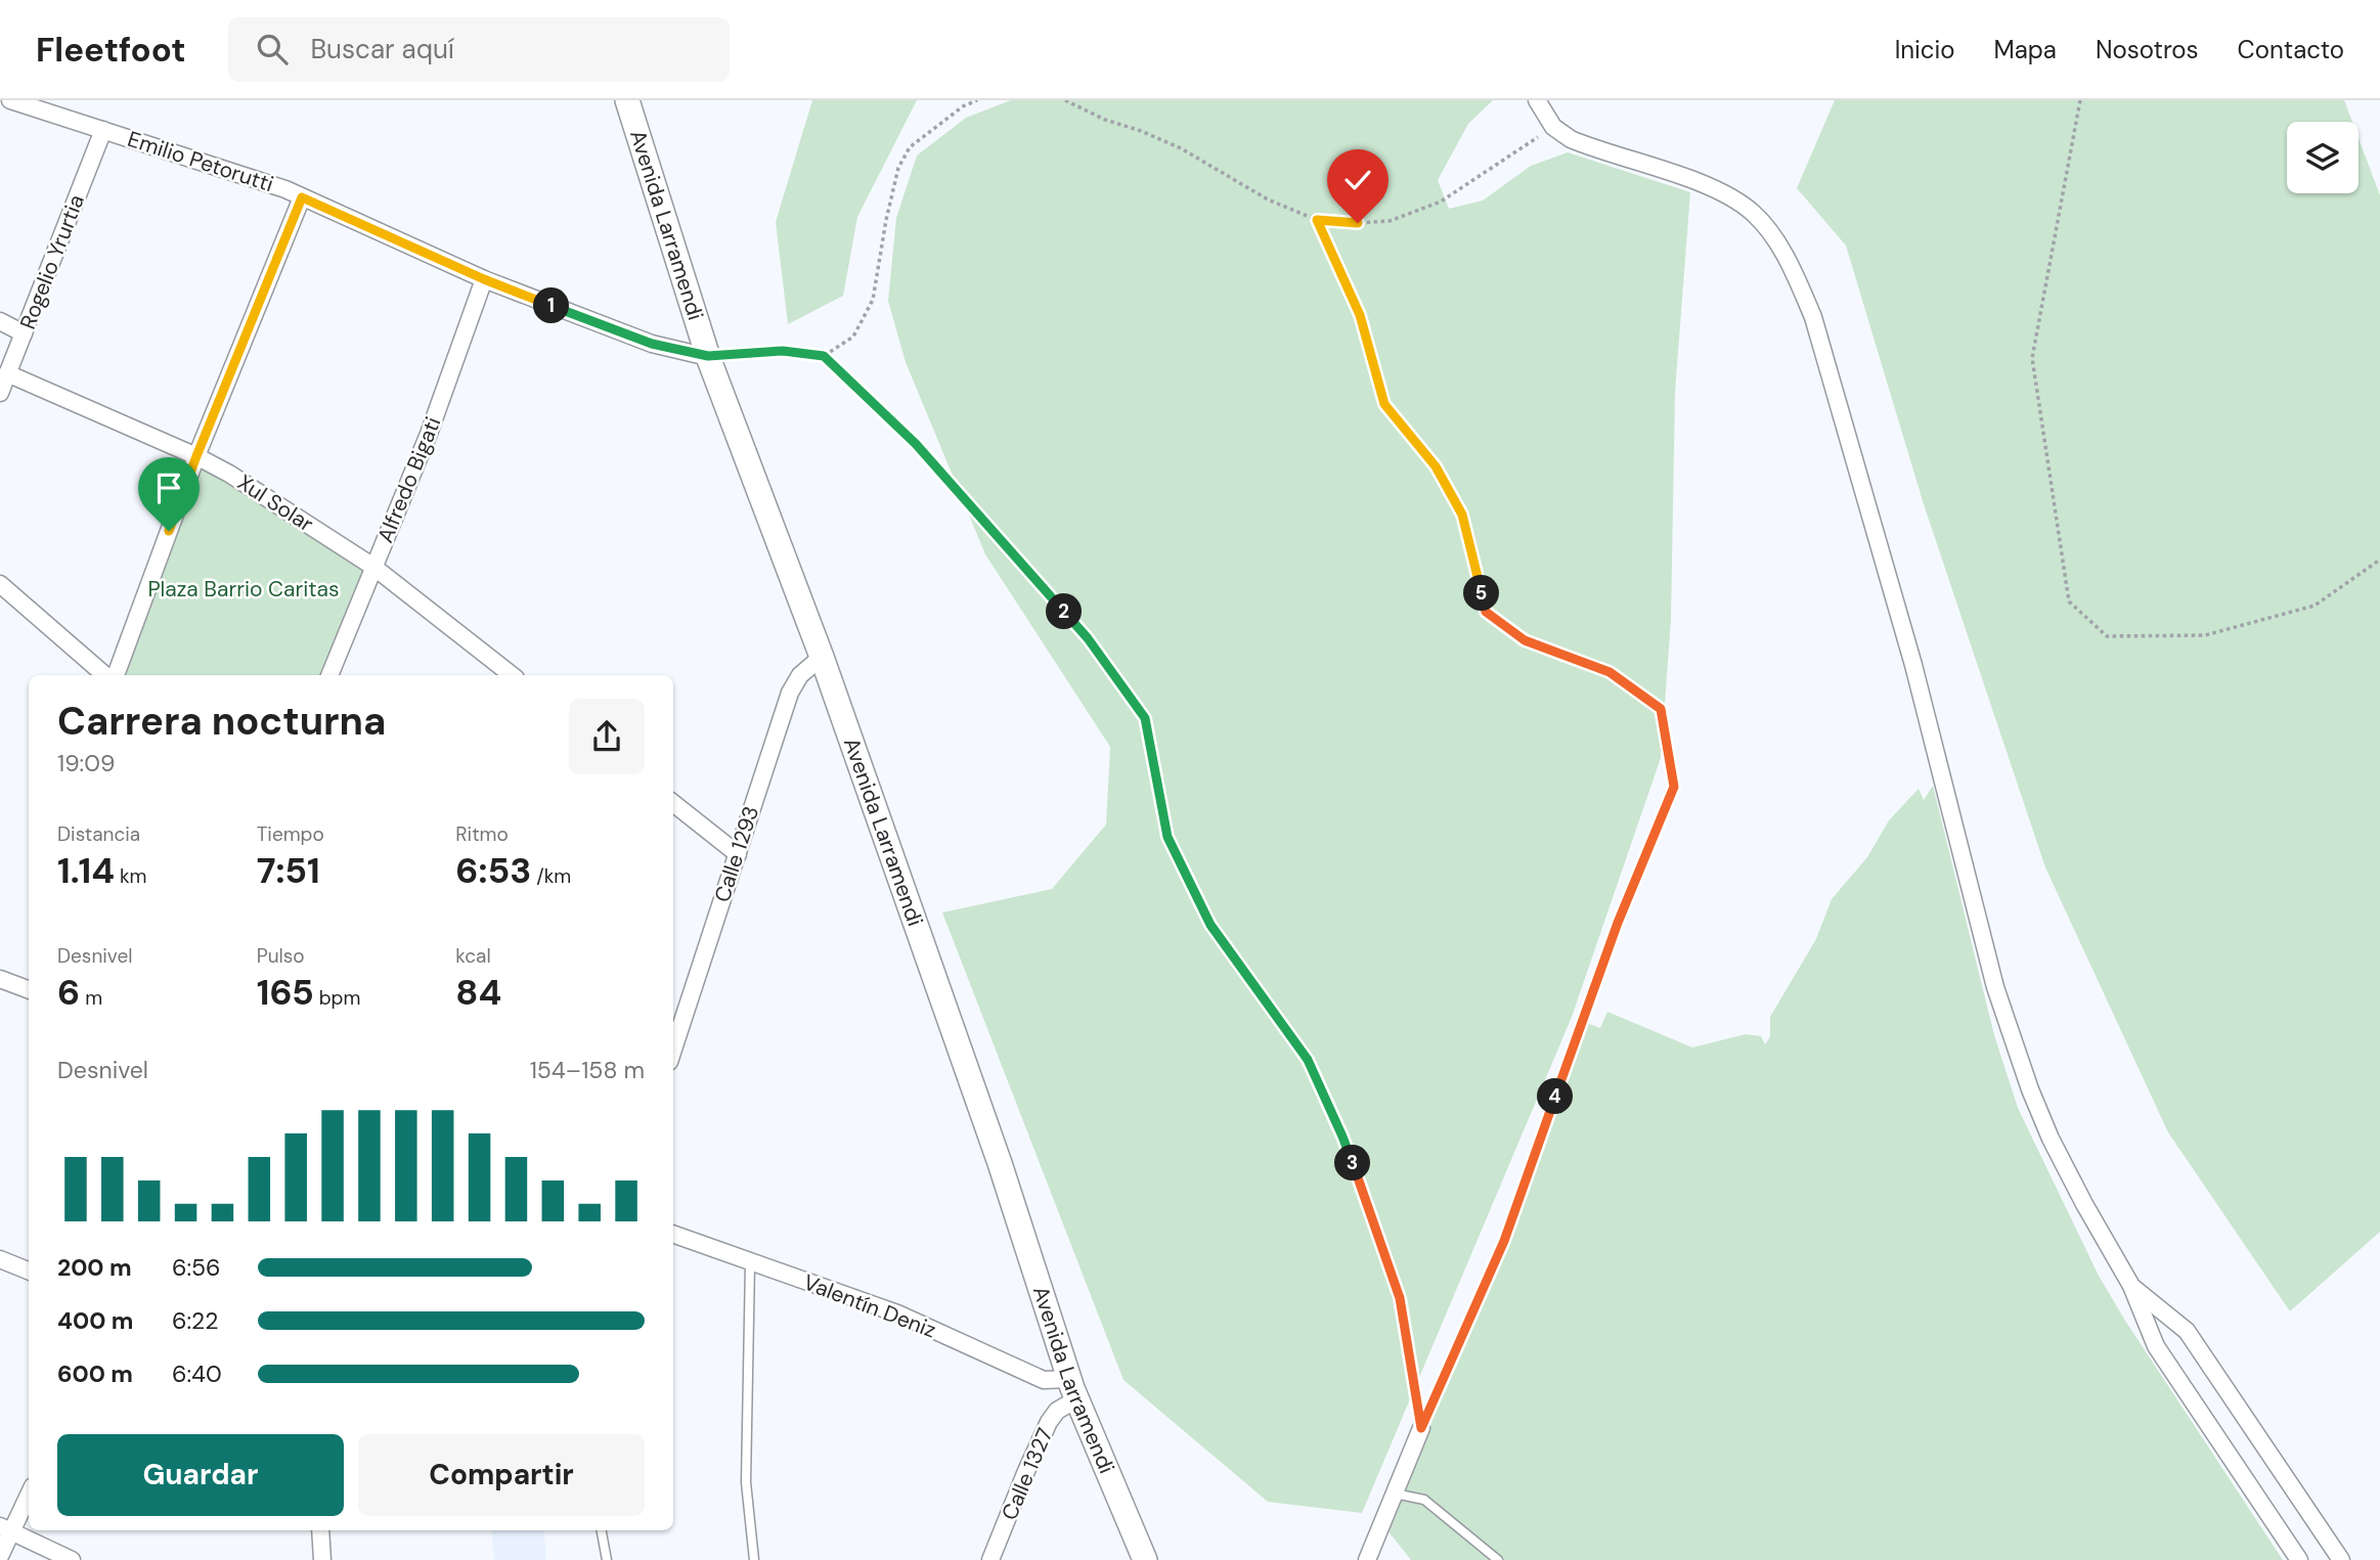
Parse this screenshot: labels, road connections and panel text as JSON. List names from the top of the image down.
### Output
{
  "streets": {
    "main road": ["Avenida Larramendi"],
    "street": [
      "Emilio Petorutti",
      "Rogelio Yrurtia",
      "Alfredo Bigati",
      "Xul Solar",
      "Calle 1293",
      "Valentín Deniz",
      "Calle 1327"
    ]
  },
  "crossings": [
    ["Emilio Petorutti", "Avenida Larramendi"],
    ["Emilio Petorutti", "Rogelio Yrurtia"],
    ["Emilio Petorutti", "Alfredo Bigati"],
    ["Avenida Larramendi", "Calle 1293"],
    ["Avenida Larramendi", "Valentín Deniz"],
    ["Avenida Larramendi", "Calle 1327"],
    ["Rogelio Yrurtia", "Xul Solar"],
    ["Alfredo Bigati", "Xul Solar"],
    ["Valentín Deniz", "Calle 1327"]
  ],
  "parks": ["Plaza Barrio Caritas"],
  "page": {
    "header": "Fleetfoot",
    "search": "Buscar aquí",
    "nav": [
      "Inicio",
      "Mapa",
      "Nosotros",
      "Contacto"
    ],
    "pins": [
      "1",
      "5",
      "2",
      "4",
      "3"
    ],
    "heading": ["Carrera nocturna", "19:09"],
    "stats": [
      ["Distancia", "1.14 km"],
      ["Tiempo", "7:51"],
      ["Ritmo", "6:53 /km"],
      ["Desnivel", "6 m"],
      ["Pulso", "165 bpm"],
      ["kcal", "84"]
    ],
    "chart": ["Desnivel", "154–158 m"],
    "list": [
      {
        "name": "200 m",
        "note": "6:56"
      },
      {
        "name": "400 m",
        "note": "6:22"
      },
      {
        "name": "600 m",
        "note": "6:40"
      }
    ],
    "buttons": ["Guardar", "Compartir"]
  }
}
